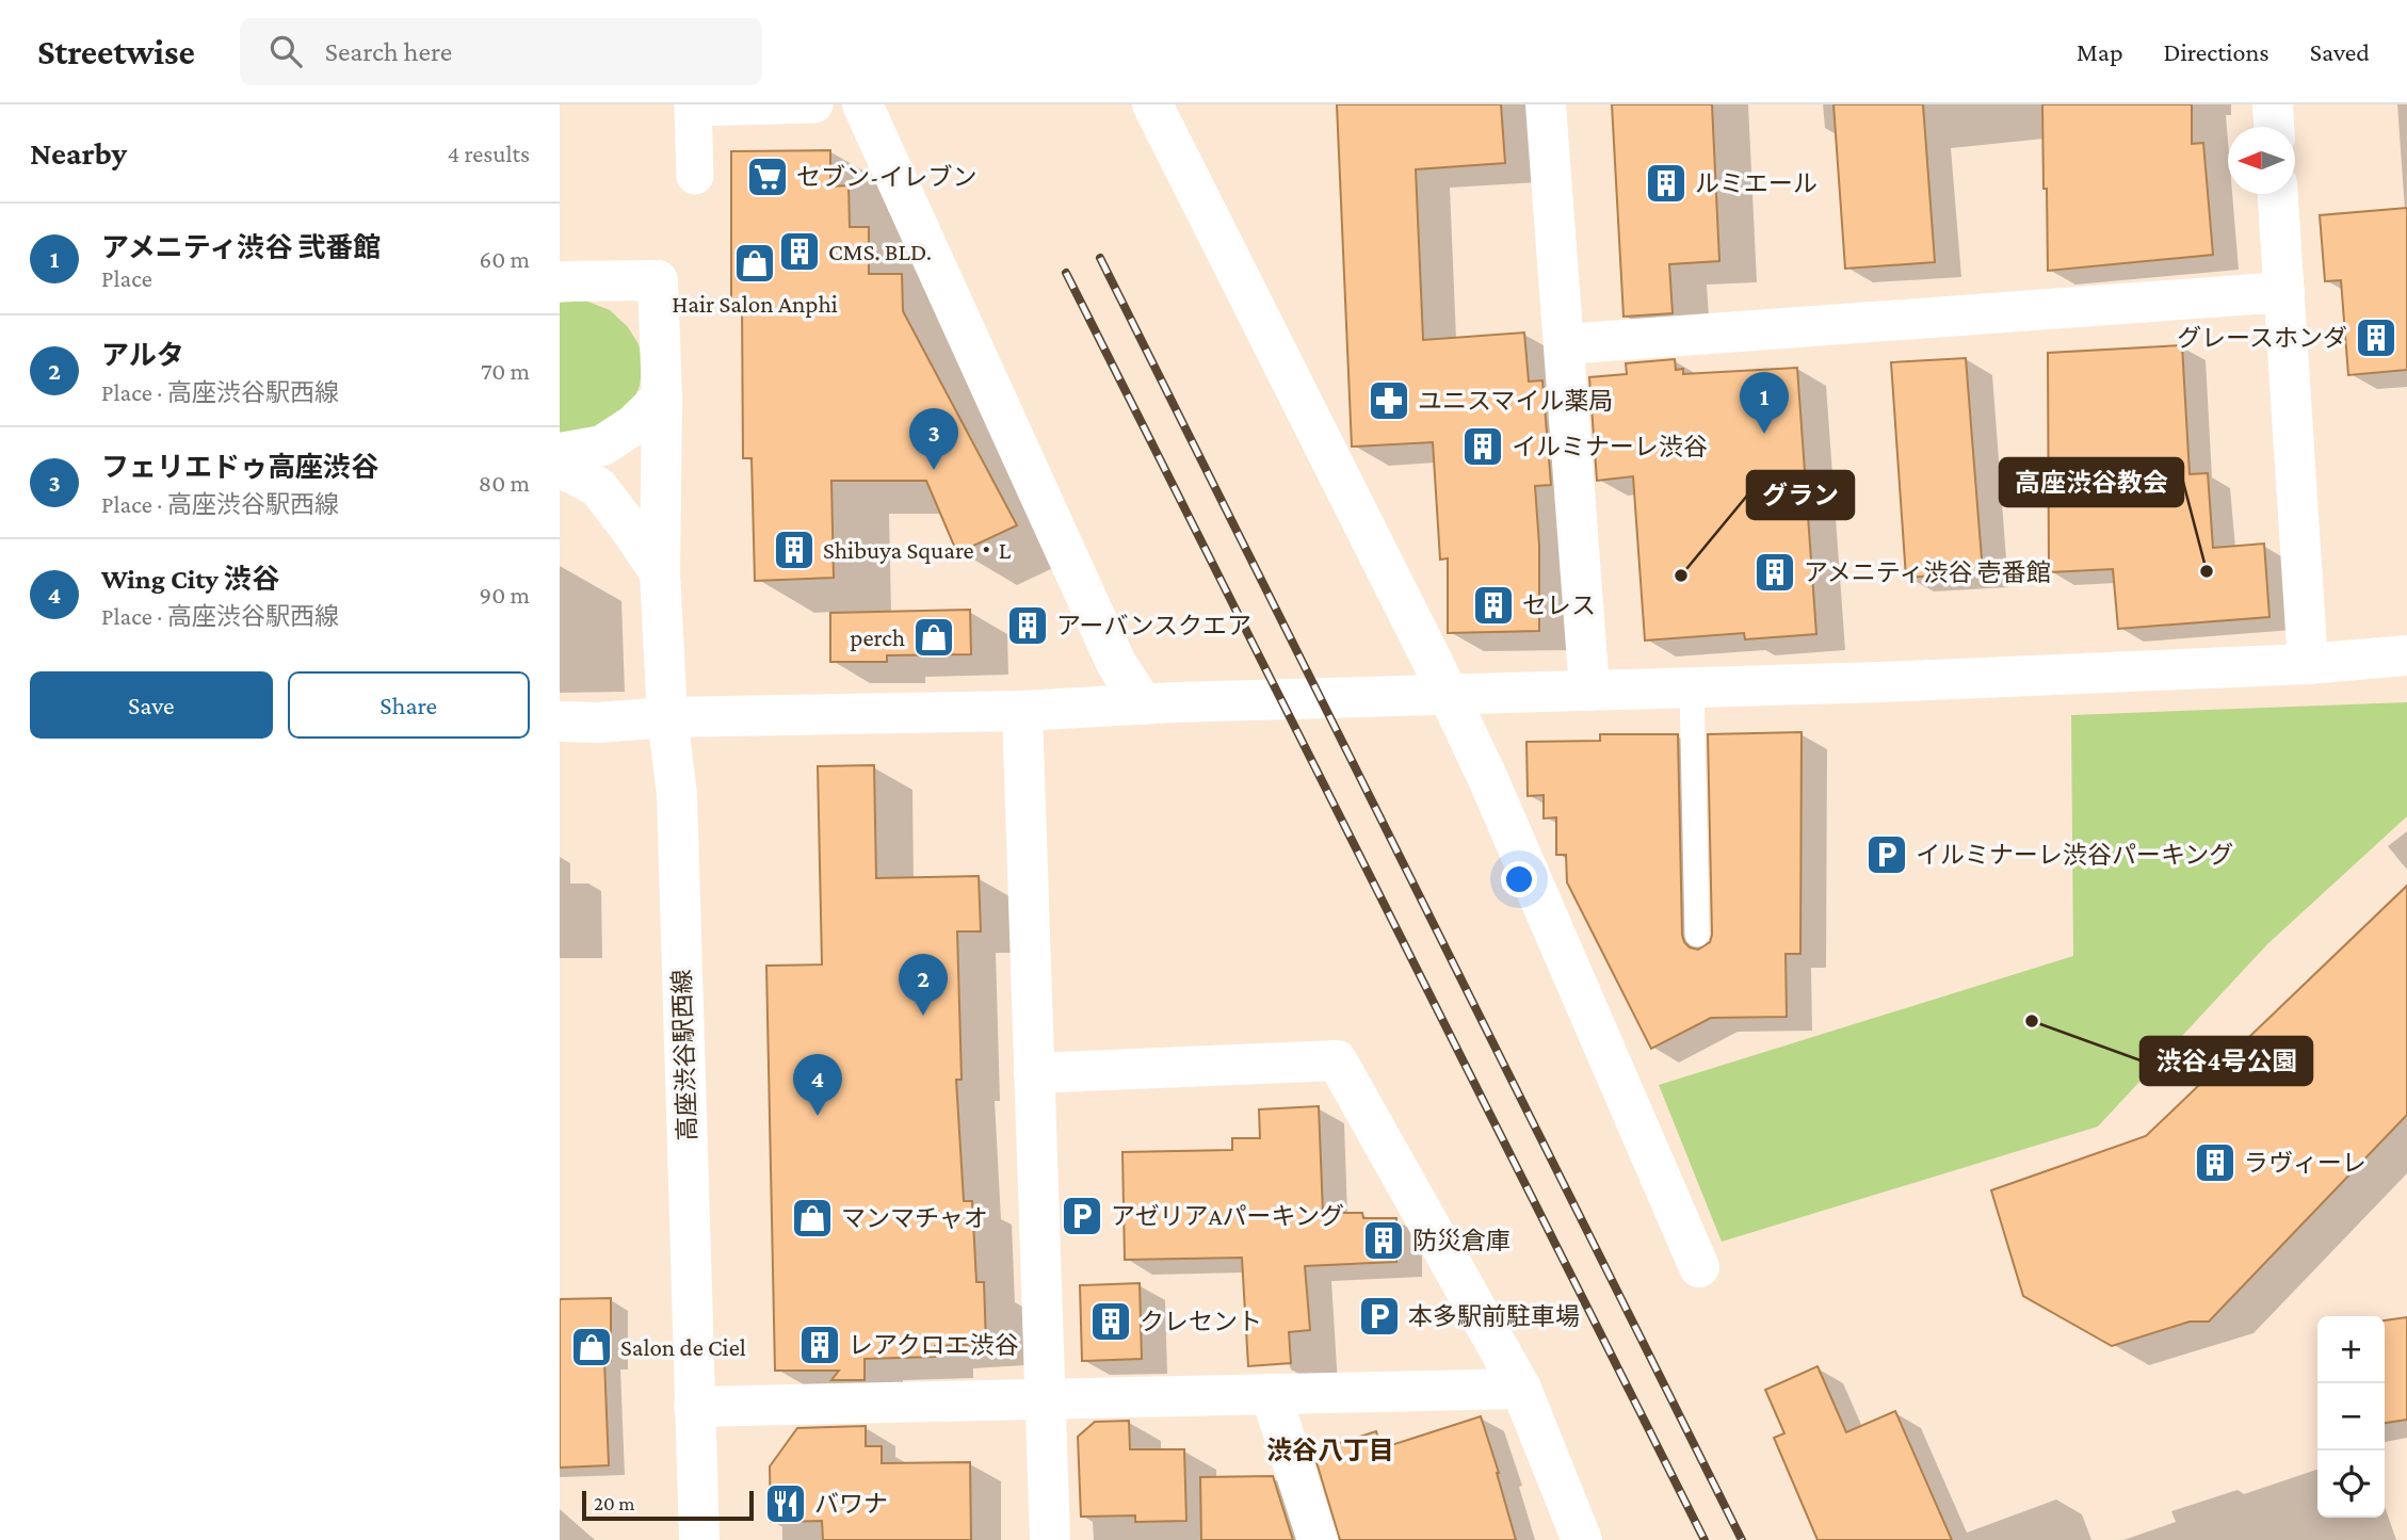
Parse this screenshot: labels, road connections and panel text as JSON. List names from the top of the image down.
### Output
{
  "streets": {
    "street": ["高座渋谷駅西線"]
  },
  "districts": ["渋谷八丁目"],
  "places": {
    "supermarket": ["セブン-イレブン"],
    "building": [
      "ルミエール",
      "CMS. BLD.",
      "グレースホンダ",
      "イルミナーレ渋谷",
      "Shibuya Square・L",
      "アメニティ渋谷 壱番館",
      "セレス",
      "アーバンスクエア",
      "ラヴィーレ",
      "防災倉庫",
      "クレセント",
      "レアクロエ渋谷"
    ],
    "shop": [
      "Hair Salon Anphi",
      "perch",
      "マンマチャオ",
      "Salon de Ciel"
    ],
    "pharmacy": ["ユニスマイル薬局"],
    "other": ["高座渋谷教会", "グラン", "渋谷4号公園"],
    "parking": ["イルミナーレ渋谷パーキング", "アゼリアAパーキング", "本多駅前駐車場"],
    "restaurant": ["バワナ"]
  },
  "scale_bar": "20 m",
  "north": "left",
  "page": {
    "header": "Streetwise",
    "search": "Search here",
    "nav": ["Map", "Directions", "Saved"],
    "heading": ["Nearby", "4 results"],
    "list": [
      {
        "mark": "1",
        "name": "アメニティ渋谷 弐番館",
        "note": "Place",
        "value": "60 m"
      },
      {
        "mark": "2",
        "name": "アルタ",
        "note": "Place · 高座渋谷駅西線",
        "value": "70 m"
      },
      {
        "mark": "3",
        "name": "フェリエドゥ高座渋谷",
        "note": "Place · 高座渋谷駅西線",
        "value": "80 m"
      },
      {
        "mark": "4",
        "name": "Wing City 渋谷",
        "note": "Place · 高座渋谷駅西線",
        "value": "90 m"
      }
    ],
    "pins": [
      "1",
      "3",
      "2",
      "4"
    ],
    "buttons": ["Save", "Share"],
    "map_buttons": ["+", "−"],
    "scale": "20 m"
  }
}
